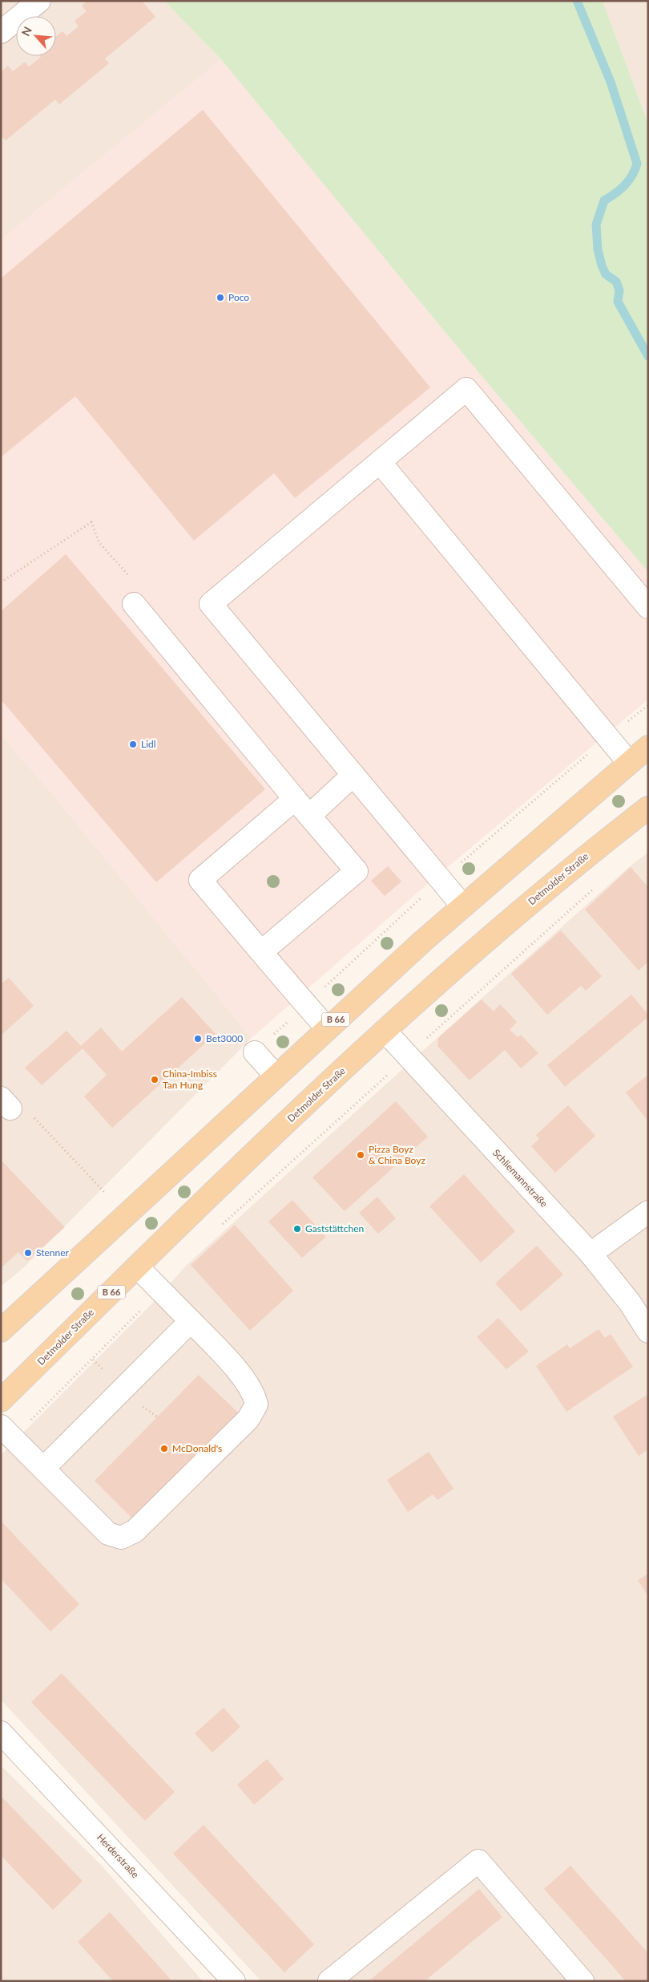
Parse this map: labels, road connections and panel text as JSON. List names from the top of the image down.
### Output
{
  "streets": {
    "main road": ["Detmolder Straße", "B 66"],
    "street": ["Schliemannstraße", "Herderstraße"]
  },
  "crossings": [
    ["Detmolder Straße", "Schliemannstraße"]
  ],
  "places": [
    "Poco",
    "Lidl",
    "Bet3000",
    "China-Imbiss Tan Hung",
    "Pizza Boyz & China Boyz",
    "Gaststättchen",
    "Stenner",
    "McDonald's"
  ],
  "north": "top left"
}
